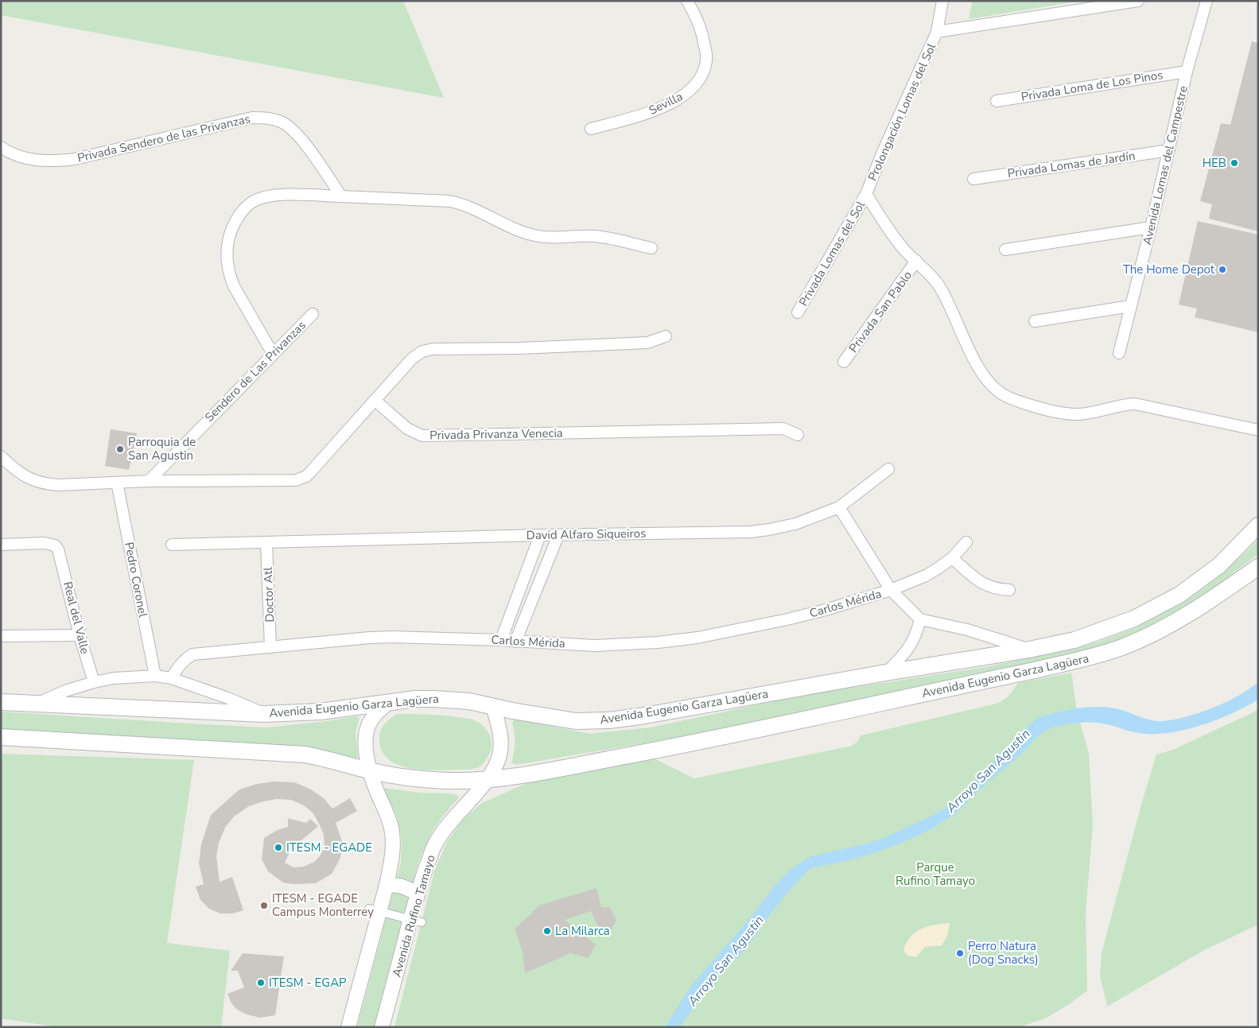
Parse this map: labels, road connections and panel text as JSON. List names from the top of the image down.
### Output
{
  "streets": {
    "main road": ["Avenida Eugenio Garza Lagüera"],
    "street": [
      "Privada Loma de Los Pinos",
      "Sevilla",
      "Prolongación Lomas del Sol",
      "Privada Sendero de las Privanzas",
      "Privada Lomas de Jardín",
      "Avenida Lomas del Campestre",
      "Privada Lomas del Sol",
      "Privada San Pablo",
      "Sendero de Las Privanzas",
      "Privada Privanza Venecia",
      "David Alfaro Siqueiros",
      "Pedro Coronel",
      "Doctor Atl",
      "Carlos Mérida",
      "Real del Valle",
      "Avenida Rufino Tamayo"
    ]
  },
  "crossings": [
    ["Privada Loma de Los Pinos", "Avenida Lomas del Campestre"],
    ["Prolongación Lomas del Sol", "Privada Lomas del Sol"],
    ["Prolongación Lomas del Sol", "Privada San Pablo"],
    ["Privada Lomas de Jardín", "Avenida Lomas del Campestre"],
    ["David Alfaro Siqueiros", "Doctor Atl"],
    ["Doctor Atl", "Carlos Mérida"],
    ["Avenida Eugenio Garza Lagüera", "Avenida Rufino Tamayo"]
  ],
  "water": ["Arroyo San Agustin"],
  "parks": ["Parque Rufino Tamayo"],
  "places": [
    "HEB",
    "The Home Depot",
    "Parroquia de San Agustin",
    "ITESM - EGADE",
    "ITESM - EGADE Campus Monterrey",
    "La Milarca",
    "Perro Natura (Dog Snacks)",
    "ITESM - EGAP"
  ]
}
